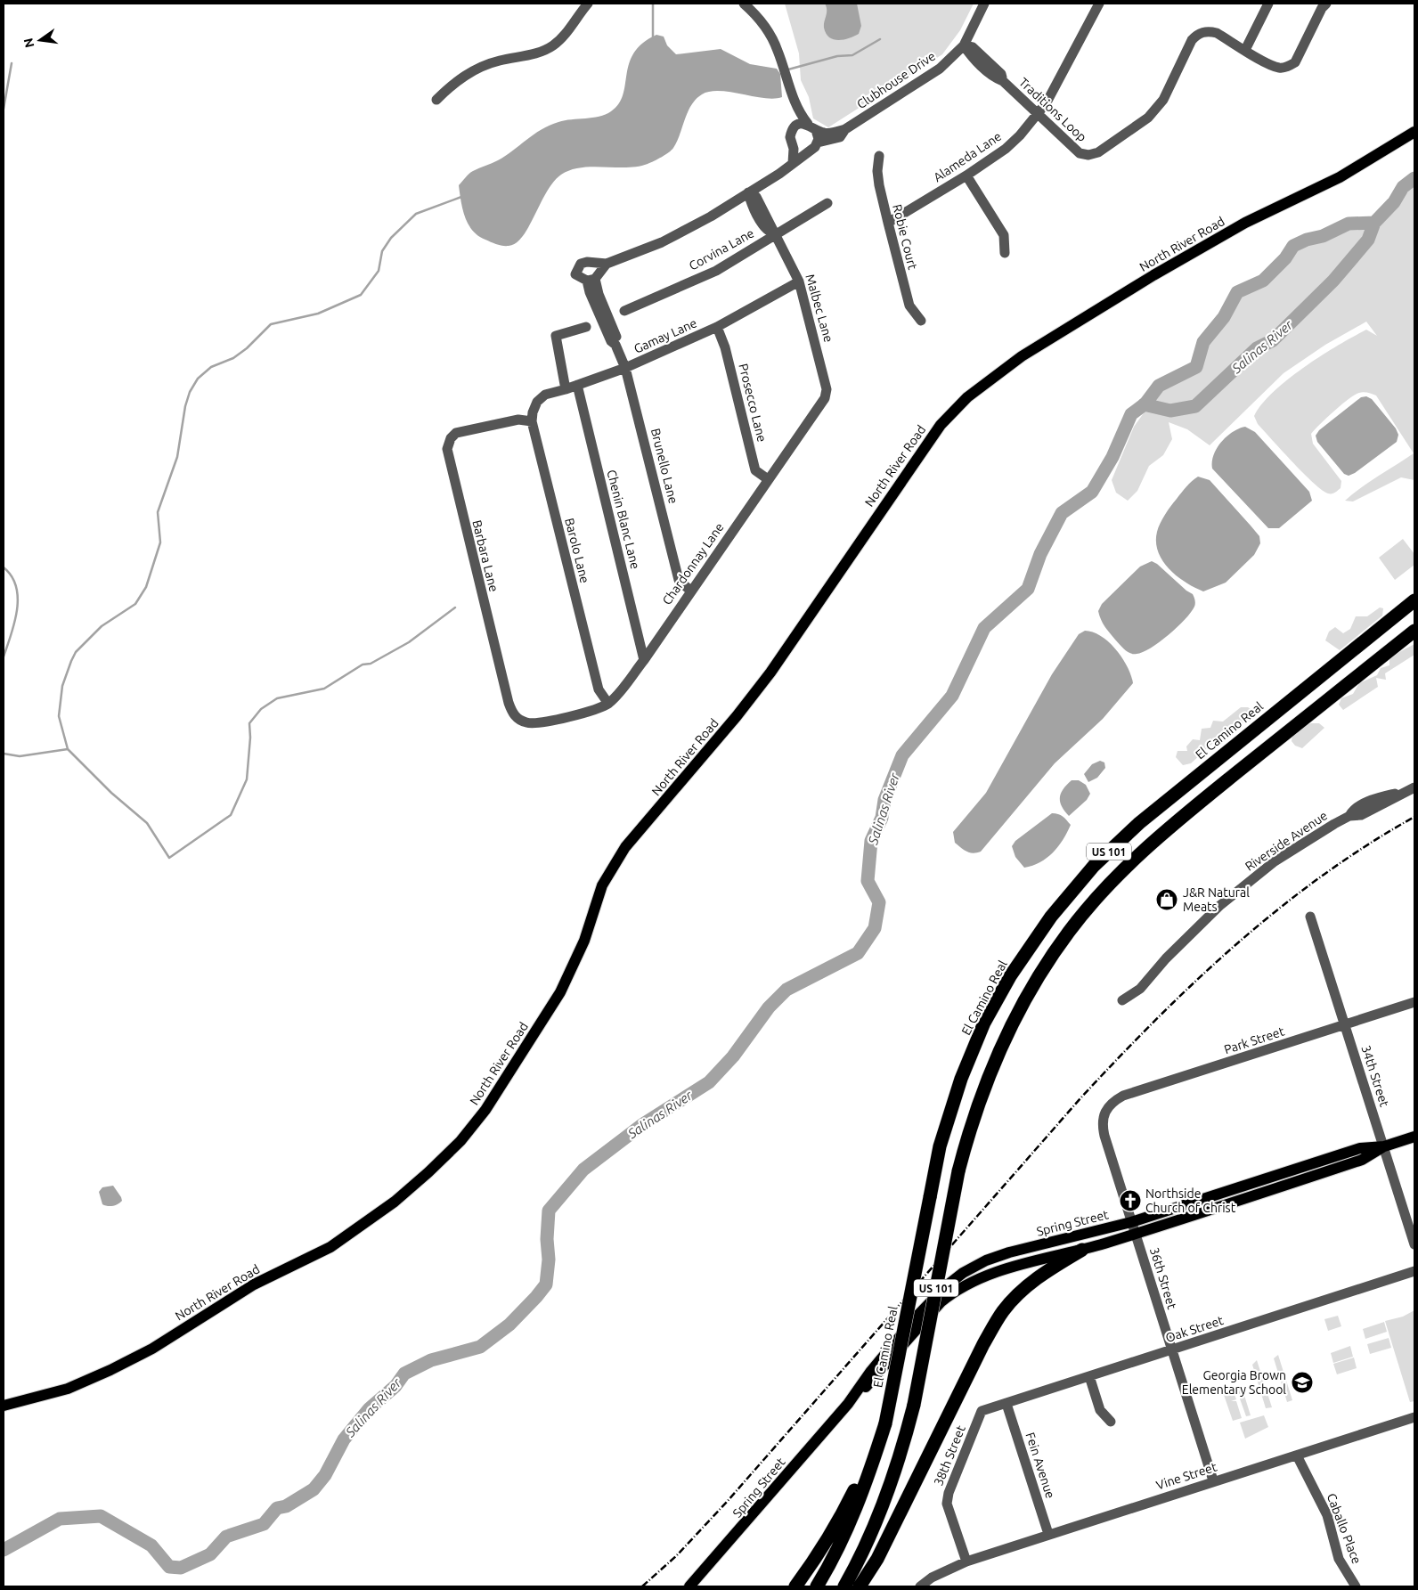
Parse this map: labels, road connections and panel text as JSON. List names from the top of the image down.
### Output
{
  "streets": {
    "highway": ["El Camino Real", "US 101"],
    "main road": ["North River Road", "Spring Street"],
    "street": [
      "Clubhouse Drive",
      "Traditions Loop",
      "Alameda Lane",
      "Robie Court",
      "Corvina Lane",
      "Malbec Lane",
      "Gamay Lane",
      "Prosecco Lane",
      "Brunello Lane",
      "Chenin Blanc Lane",
      "Barolo Lane",
      "Barbara Lane",
      "Chardonnay Lane",
      "Riverside Avenue",
      "Park Street",
      "34th Street",
      "36th Street",
      "Oak Street",
      "38th Street",
      "Fein Avenue",
      "Vine Street",
      "Caballo Place"
    ]
  },
  "crossings": [
    ["Clubhouse Drive", "Traditions Loop"],
    ["Clubhouse Drive", "Malbec Lane"],
    ["Traditions Loop", "Alameda Lane"],
    ["Alameda Lane", "Robie Court"],
    ["Corvina Lane", "Malbec Lane"],
    ["Malbec Lane", "Gamay Lane"],
    ["Malbec Lane", "Chardonnay Lane"],
    ["Gamay Lane", "Prosecco Lane"],
    ["Gamay Lane", "Brunello Lane"],
    ["Gamay Lane", "Chenin Blanc Lane"],
    ["Gamay Lane", "Barolo Lane"],
    ["Prosecco Lane", "Chardonnay Lane"],
    ["Brunello Lane", "Chardonnay Lane"],
    ["Chenin Blanc Lane", "Chardonnay Lane"],
    ["Barolo Lane", "Barbara Lane"],
    ["Barolo Lane", "Chardonnay Lane"],
    ["Barbara Lane", "Chardonnay Lane"],
    ["Park Street", "34th Street"],
    ["Park Street", "36th Street"],
    ["34th Street", "Spring Street"],
    ["Spring Street", "36th Street"],
    ["36th Street", "Oak Street"],
    ["36th Street", "Vine Street"],
    ["Oak Street", "38th Street"],
    ["Oak Street", "Fein Avenue"],
    ["38th Street", "Vine Street"],
    ["Fein Avenue", "Vine Street"],
    ["Vine Street", "Caballo Place"]
  ],
  "water": ["Salinas River"],
  "places": {
    "shop": ["J&R Natural Meats"],
    "church": ["Northside Church of Christ"],
    "school or university": ["Georgia Brown Elementary School"]
  },
  "north": "left"
}
